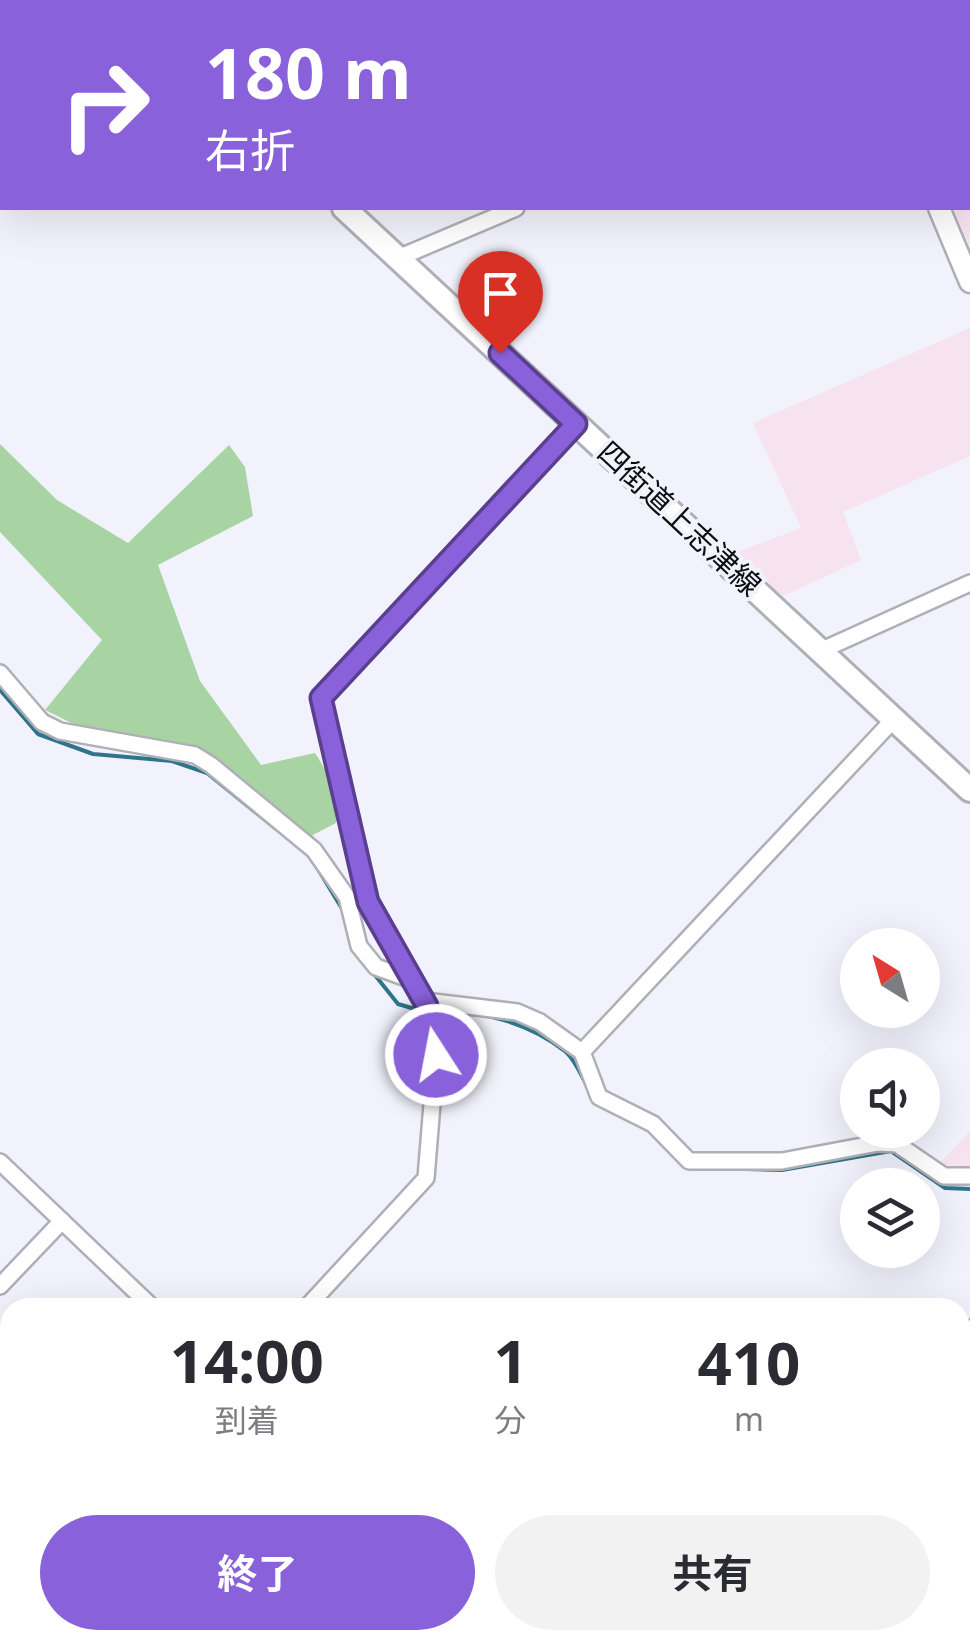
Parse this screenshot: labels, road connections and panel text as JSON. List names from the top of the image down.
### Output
{
  "streets": {
    "main road": ["四街道上志津線"]
  },
  "north": "top left",
  "page": {
    "turn": ["180 m", "右折"],
    "eta": [
      "14:00",
      "到着",
      "1",
      "分",
      "410",
      "m"
    ],
    "buttons": ["終了", "共有"]
  }
}
